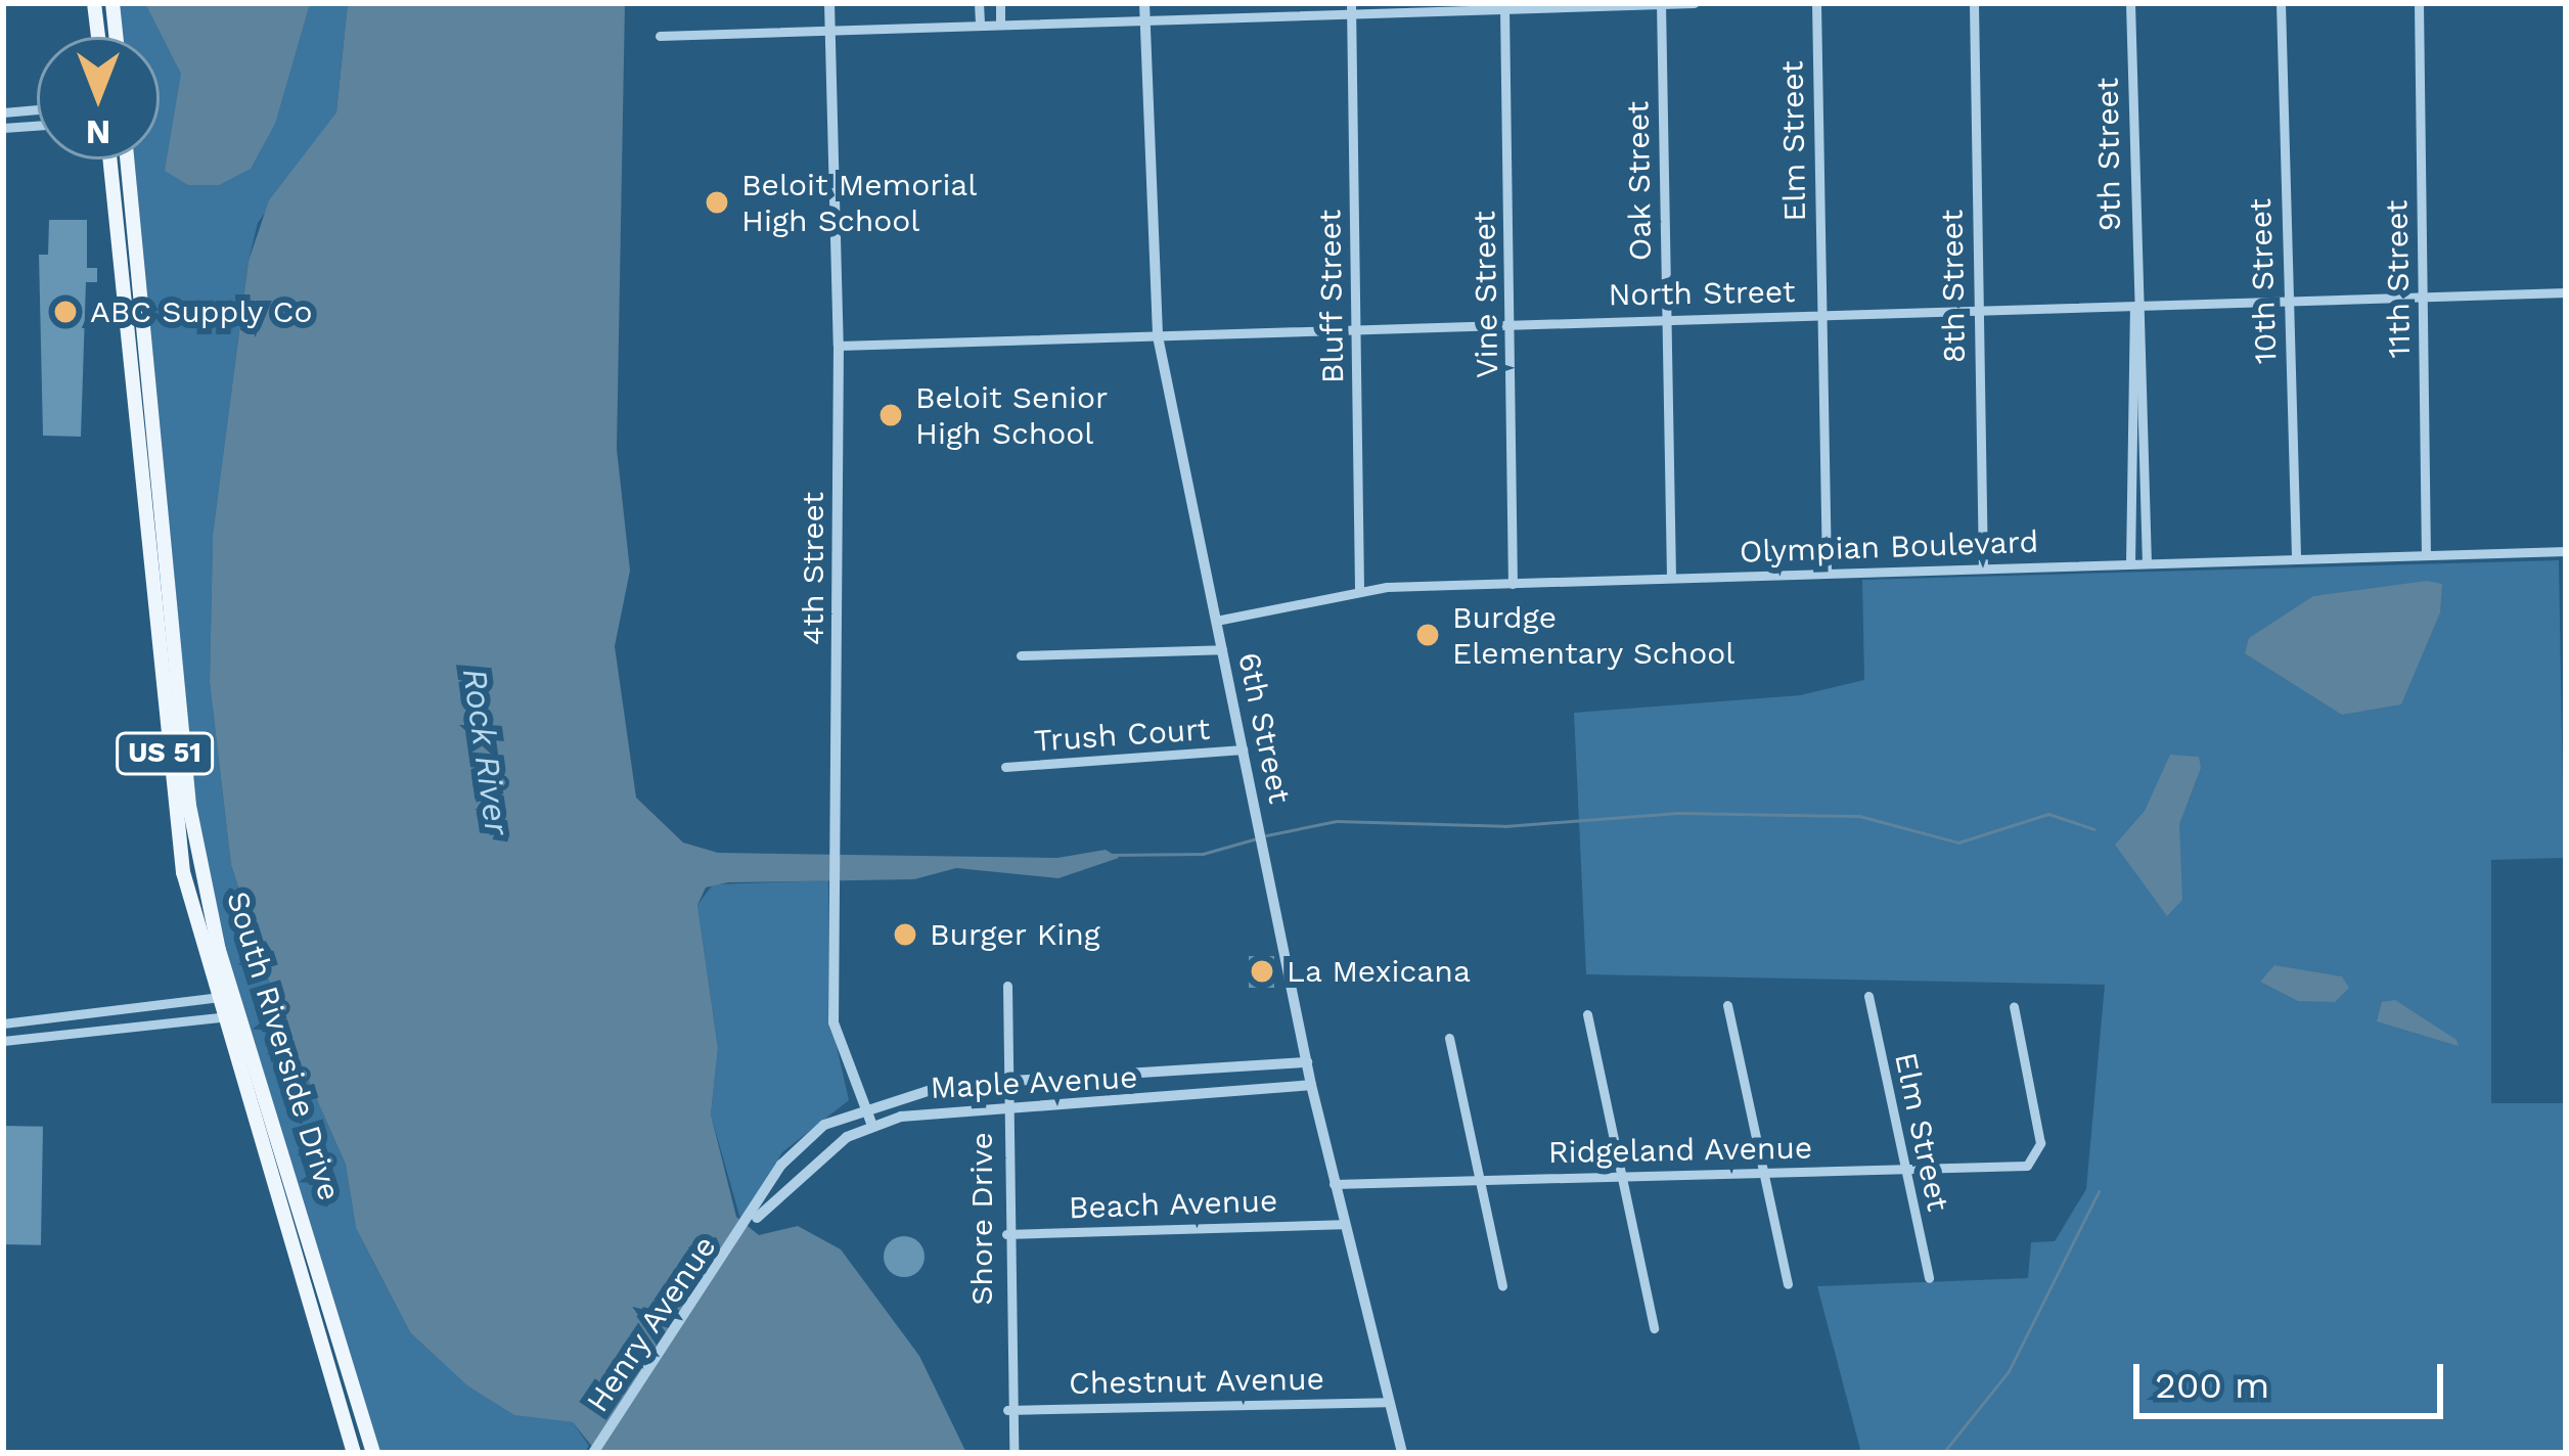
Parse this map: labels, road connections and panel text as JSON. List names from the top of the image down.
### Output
{
  "streets": {
    "main road": ["US 51", "South Riverside Drive"],
    "street": [
      "Elm Street",
      "9th Street",
      "Oak Street",
      "11th Street",
      "10th Street",
      "8th Street",
      "North Street",
      "Vine Street",
      "Bluff Street",
      "Olympian Boulevard",
      "4th Street",
      "6th Street",
      "Trush Court",
      "Maple Avenue",
      "Ridgeland Avenue",
      "Beach Avenue",
      "Shore Drive",
      "Henry Avenue",
      "Chestnut Avenue"
    ]
  },
  "crossings": [
    ["Elm Street", "North Street"],
    ["Elm Street", "Olympian Boulevard"],
    ["Elm Street", "Ridgeland Avenue"],
    ["9th Street", "North Street"],
    ["9th Street", "Olympian Boulevard"],
    ["Oak Street", "North Street"],
    ["Oak Street", "Olympian Boulevard"],
    ["11th Street", "North Street"],
    ["11th Street", "Olympian Boulevard"],
    ["10th Street", "North Street"],
    ["10th Street", "Olympian Boulevard"],
    ["8th Street", "North Street"],
    ["8th Street", "Olympian Boulevard"],
    ["North Street", "Vine Street"],
    ["North Street", "Bluff Street"],
    ["North Street", "4th Street"],
    ["North Street", "6th Street"],
    ["Vine Street", "Olympian Boulevard"],
    ["Bluff Street", "Olympian Boulevard"],
    ["Olympian Boulevard", "6th Street"],
    ["4th Street", "Maple Avenue"],
    ["6th Street", "Trush Court"],
    ["6th Street", "Maple Avenue"],
    ["6th Street", "Ridgeland Avenue"],
    ["6th Street", "Beach Avenue"],
    ["6th Street", "Chestnut Avenue"],
    ["Maple Avenue", "Shore Drive"],
    ["Maple Avenue", "Henry Avenue"],
    ["Beach Avenue", "Shore Drive"],
    ["Shore Drive", "Chestnut Avenue"]
  ],
  "water": ["Rock River"],
  "places": [
    "Beloit Memorial High School",
    "ABC Supply Co",
    "Beloit Senior High School",
    "Burdge Elementary School",
    "Burger King",
    "La Mexicana"
  ],
  "scale_bar": "200 m",
  "north": "bottom"
}
